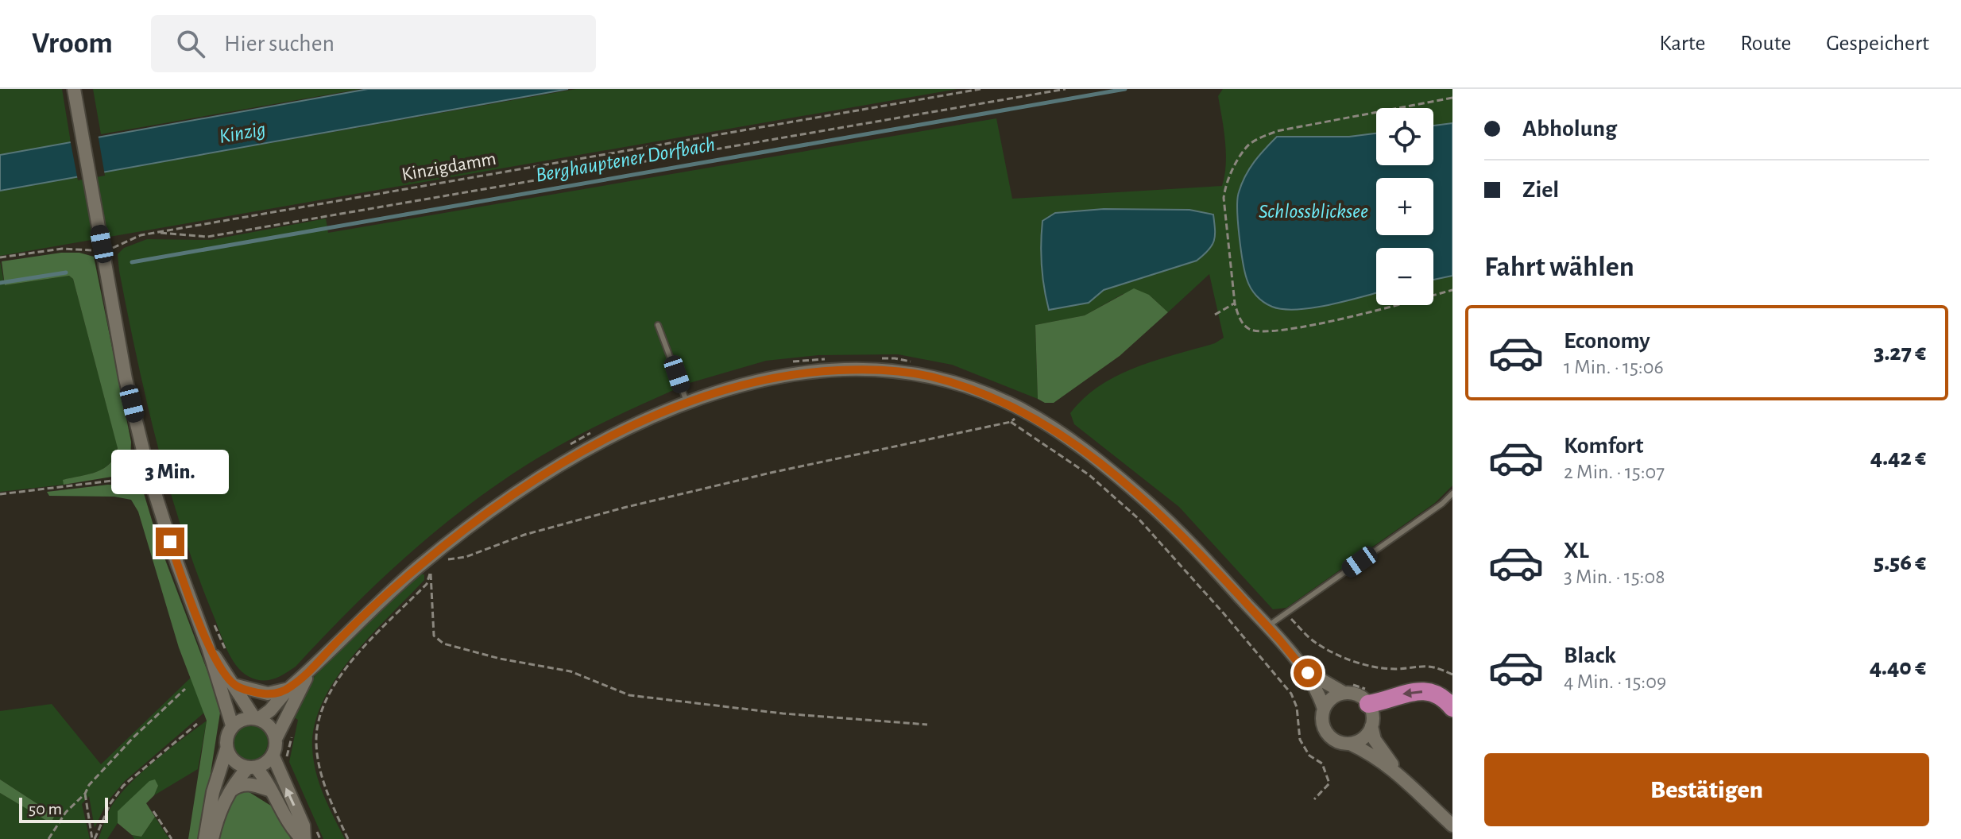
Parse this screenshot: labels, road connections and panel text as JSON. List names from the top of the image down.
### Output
{
  "streets": {
    "path": ["Kinzigdamm"]
  },
  "water": ["Kinzig", "Berghauptener Dorfbach", "Schlossblicksee"],
  "scale_bar": "50 m",
  "page": {
    "header": "Vroom",
    "search": "Hier suchen",
    "nav": ["Karte", "Route", "Gespeichert"],
    "banner": ["Abholung", "Ziel"],
    "map_buttons": ["+", "−"],
    "heading": "Fahrt wählen",
    "list": [
      {
        "name": "Economy",
        "note": "1 Min. · 15:06",
        "value": "3.27 €"
      },
      {
        "name": "Komfort",
        "note": "2 Min. · 15:07",
        "value": "4.42 €"
      },
      {
        "name": "XL",
        "note": "3 Min. · 15:08",
        "value": "5.56 €"
      },
      {
        "name": "Black",
        "note": "4 Min. · 15:09",
        "value": "4.40 €"
      }
    ],
    "bubble": "3 Min.",
    "buttons": "Bestätigen",
    "scale": "50 m"
  }
}
